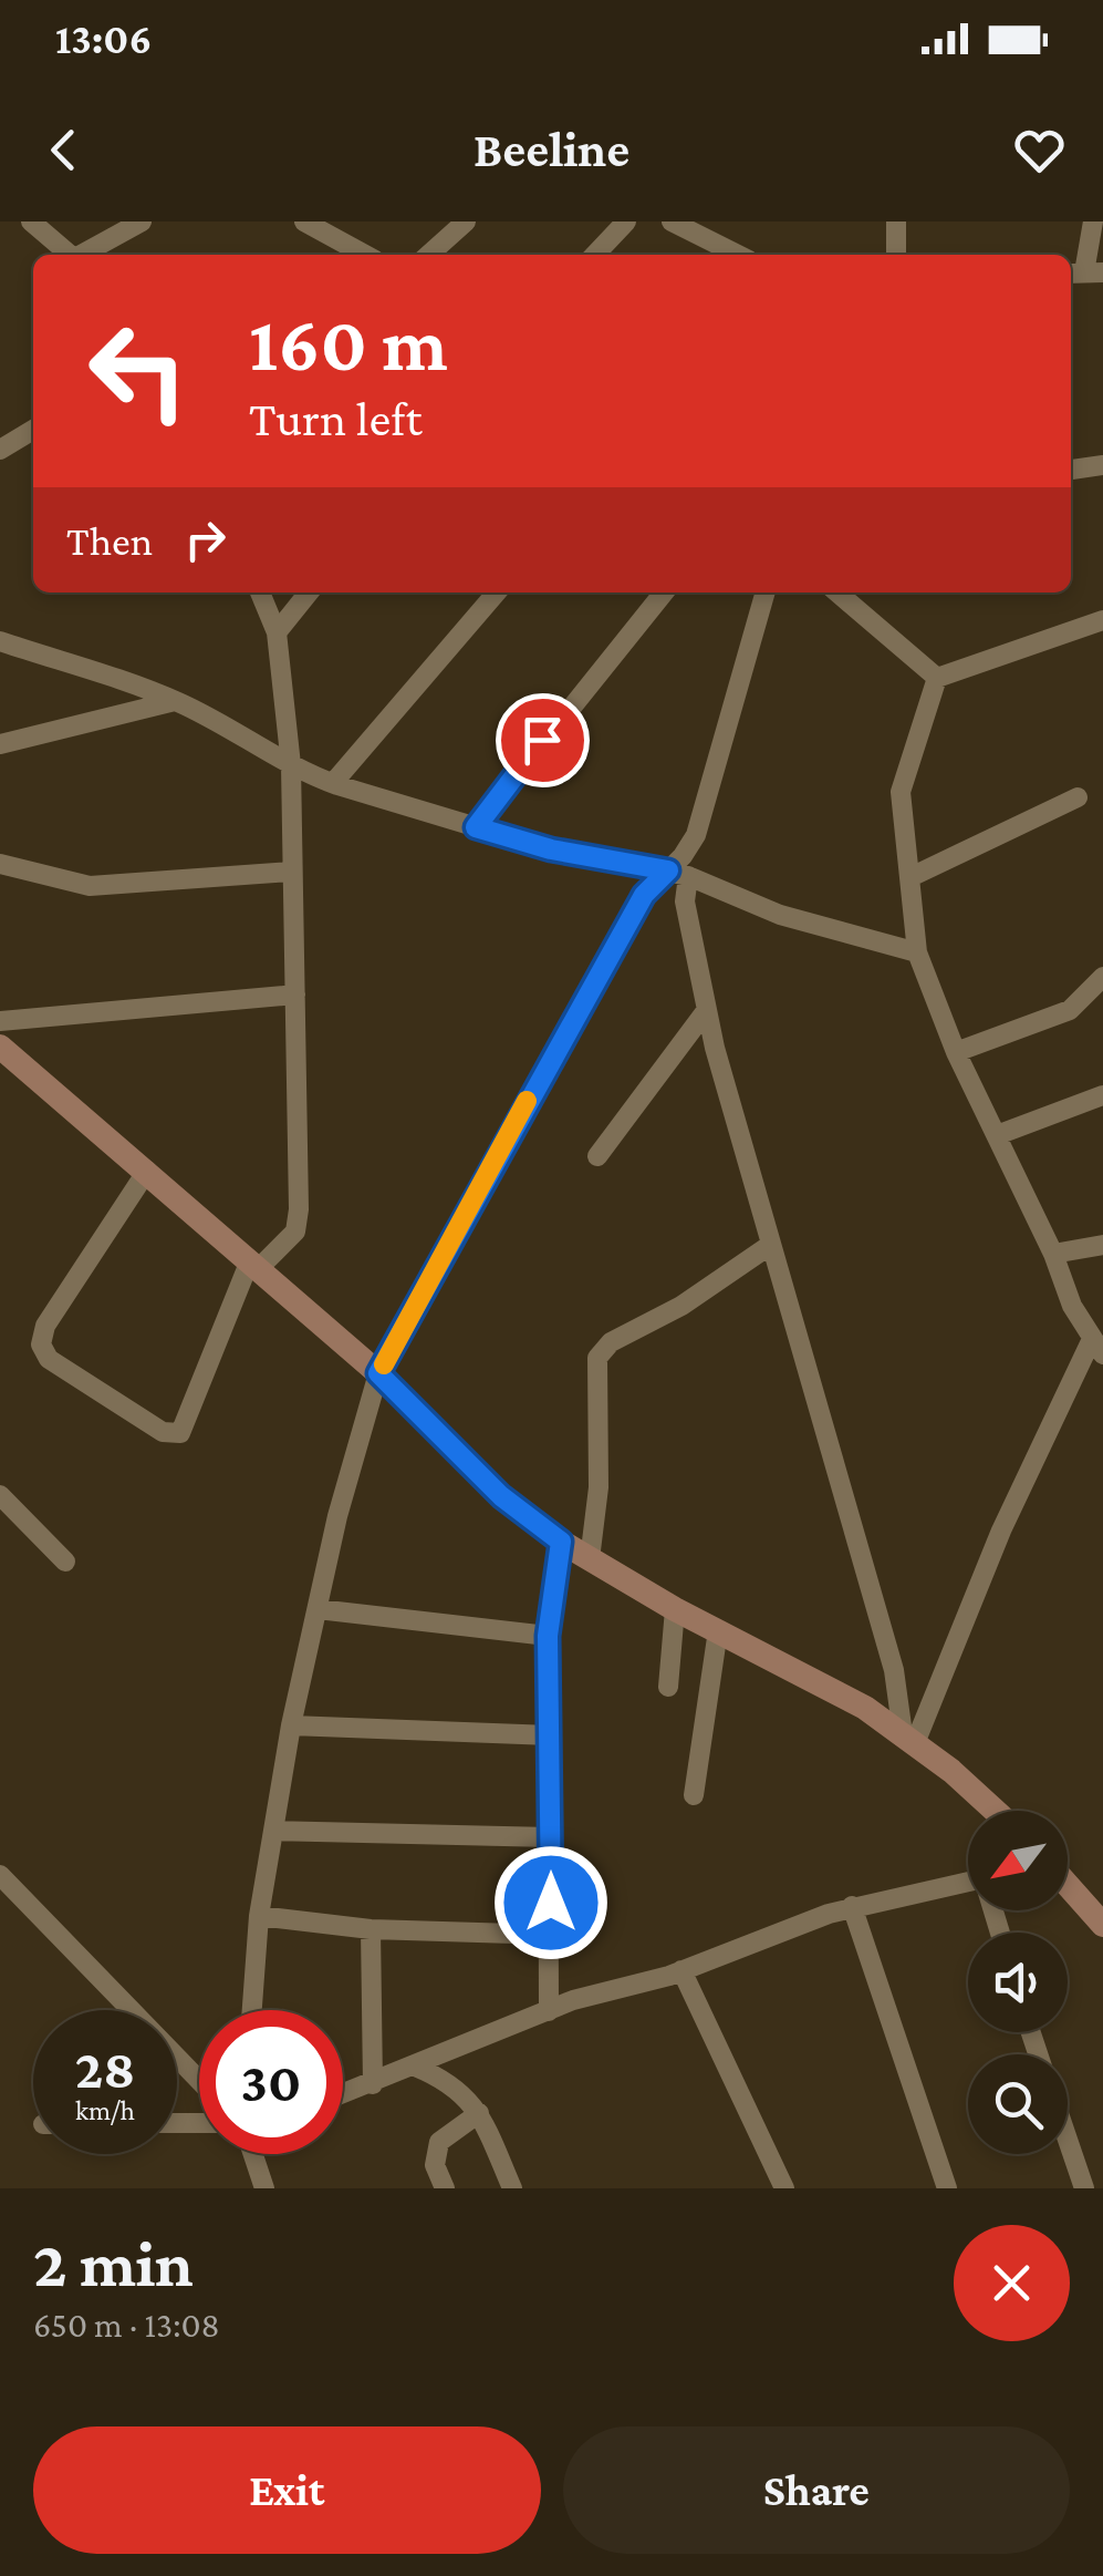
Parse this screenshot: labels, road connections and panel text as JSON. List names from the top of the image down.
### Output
{
  "north": "bottom left",
  "page": {
    "status": "13:06",
    "header": "Beeline",
    "turn": ["160 m", "Turn left"],
    "then": "Then",
    "speed": "28 km/h",
    "limit": "30",
    "heading": ["2 min", "650 m · 13:08"],
    "buttons": ["Exit", "Share"]
  }
}
